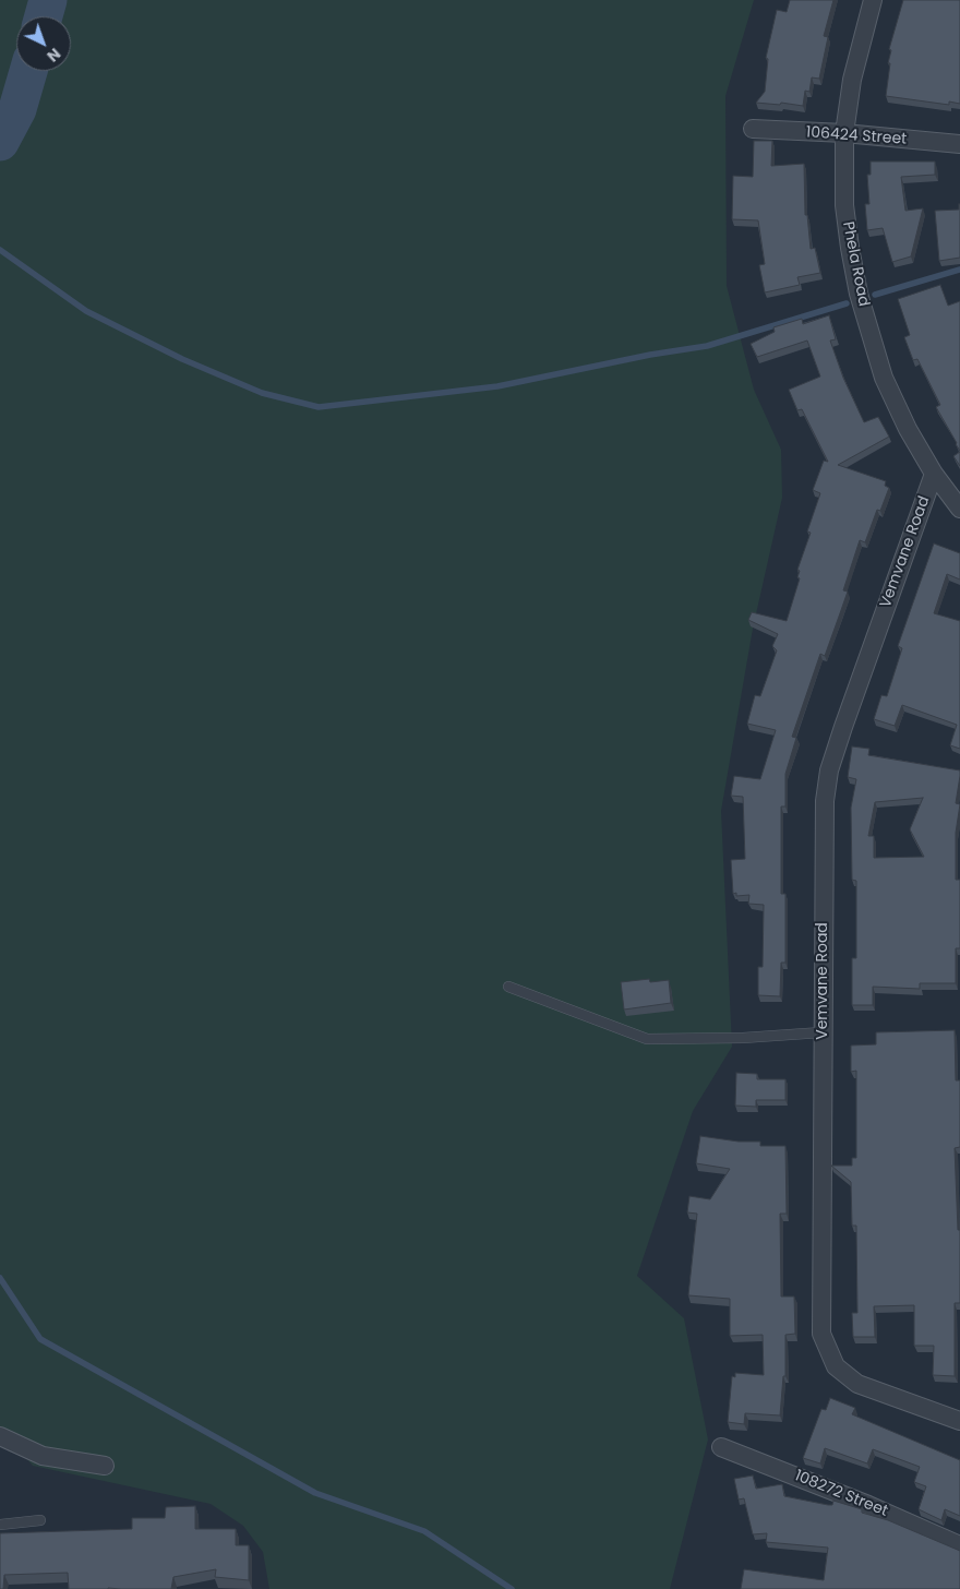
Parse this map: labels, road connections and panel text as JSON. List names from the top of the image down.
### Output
{
  "streets": {
    "street": [
      "106424 Street",
      "Phela Road",
      "Vemvane Road",
      "108272 Street"
    ]
  },
  "crossings": [
    ["106424 Street", "Phela Road"],
    ["Phela Road", "Vemvane Road"]
  ],
  "north": "bottom right"
}
